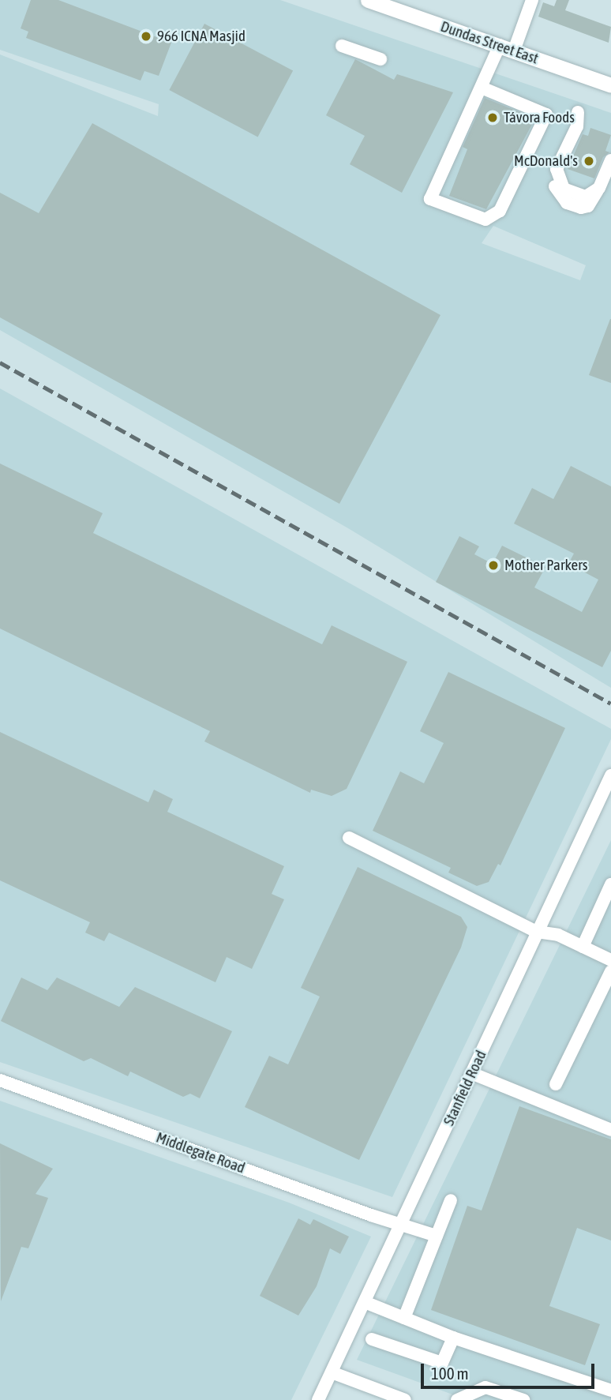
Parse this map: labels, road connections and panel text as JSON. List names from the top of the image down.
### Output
{
  "streets": {
    "main road": ["Dundas Street East"],
    "street": ["Stanfield Road", "Middlegate Road"]
  },
  "crossings": [
    ["Stanfield Road", "Middlegate Road"]
  ],
  "places": [
    "966 ICNA Masjid",
    "Távora Foods",
    "McDonald's",
    "Mother Parkers"
  ],
  "scale_bar": "100 m"
}
